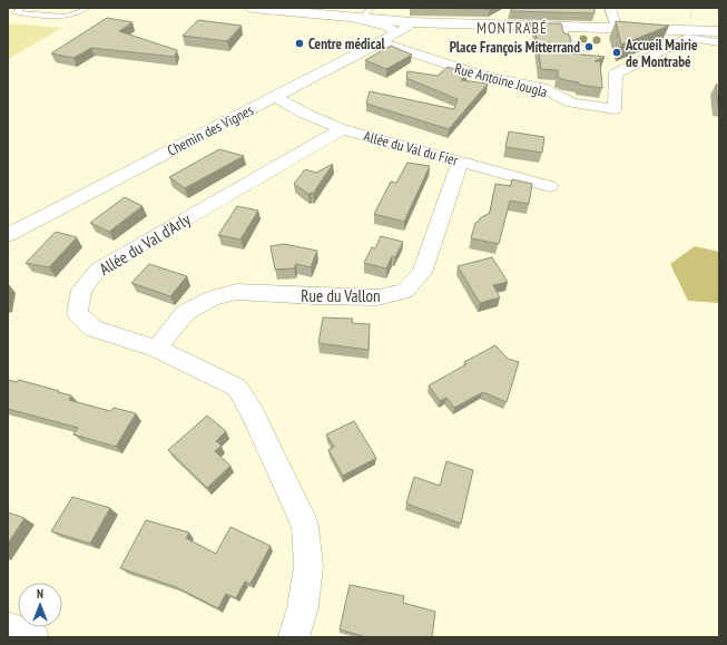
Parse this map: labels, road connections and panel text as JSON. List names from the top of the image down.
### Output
{
  "streets": {
    "street": [
      "Rue Antoine Jougla",
      "Chemin des Vignes",
      "Allée du Val du Fier",
      "Allée du Val d'Arly",
      "Rue du Vallon"
    ]
  },
  "crossings": [
    ["Rue Antoine Jougla", "Chemin des Vignes"],
    ["Chemin des Vignes", "Allée du Val du Fier"],
    ["Allée du Val du Fier", "Allée du Val d'Arly"],
    ["Allée du Val du Fier", "Rue du Vallon"],
    ["Allée du Val d'Arly", "Rue du Vallon"]
  ],
  "districts": ["MONTRABÉ"],
  "places": ["Centre médical", "Place François Mitterrand", "Accueil Mairie de Montrabé"],
  "north": "top"
}
